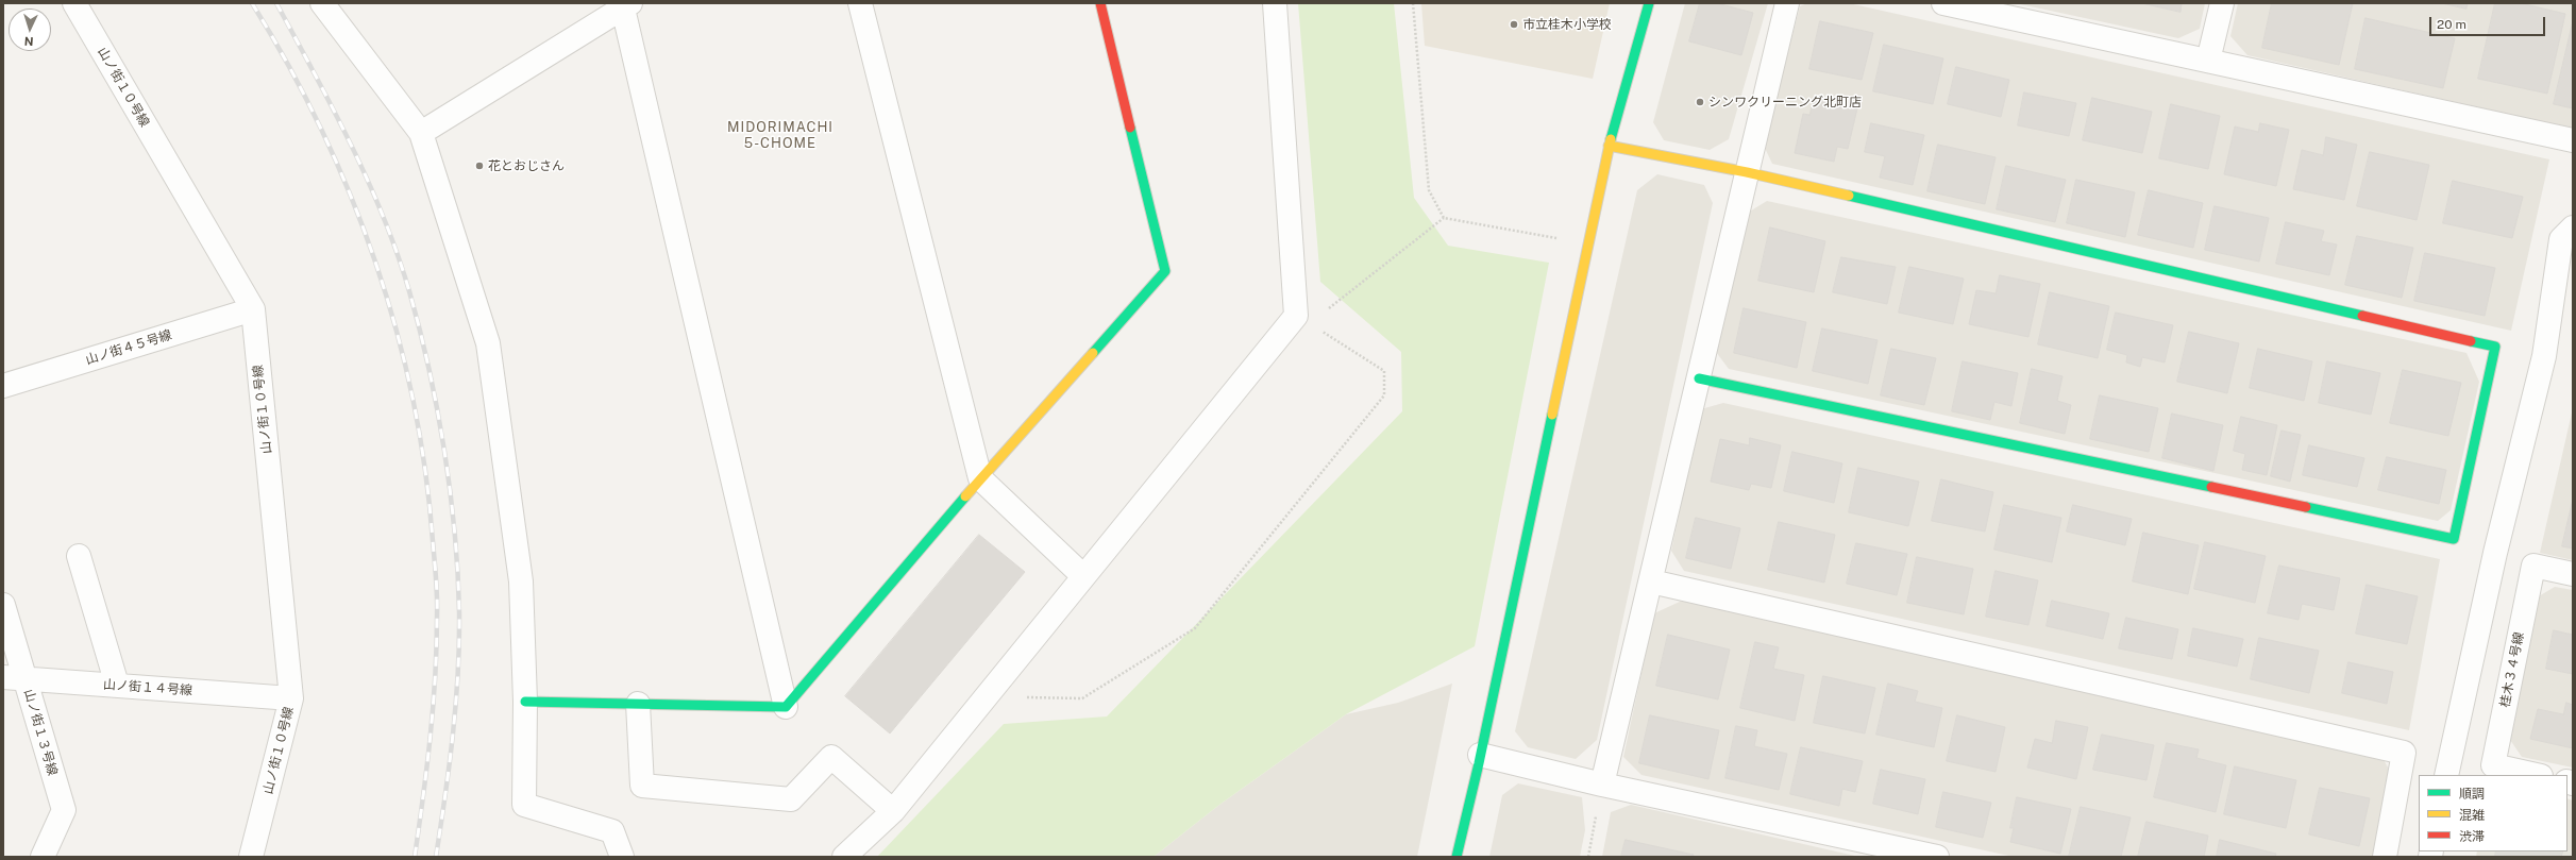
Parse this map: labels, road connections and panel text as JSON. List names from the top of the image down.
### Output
{
  "streets": {
    "street": [
      "山ノ街１０号線",
      "山ノ街４５号線",
      "桂木３４号線",
      "山ノ街１４号線",
      "山ノ街１３号線"
    ]
  },
  "crossings": [
    ["山ノ街１０号線", "山ノ街４５号線"],
    ["山ノ街１０号線", "山ノ街１４号線"],
    ["山ノ街１４号線", "山ノ街１３号線"]
  ],
  "districts": ["MIDORIMACHI 5-CHOME"],
  "places": ["市立桂木小学校", "シンワクリーニング北町店", "花とおじさん"],
  "legend": ["順調", "混雑", "渋滞"],
  "scale_bar": "20 m",
  "north": "bottom"
}
